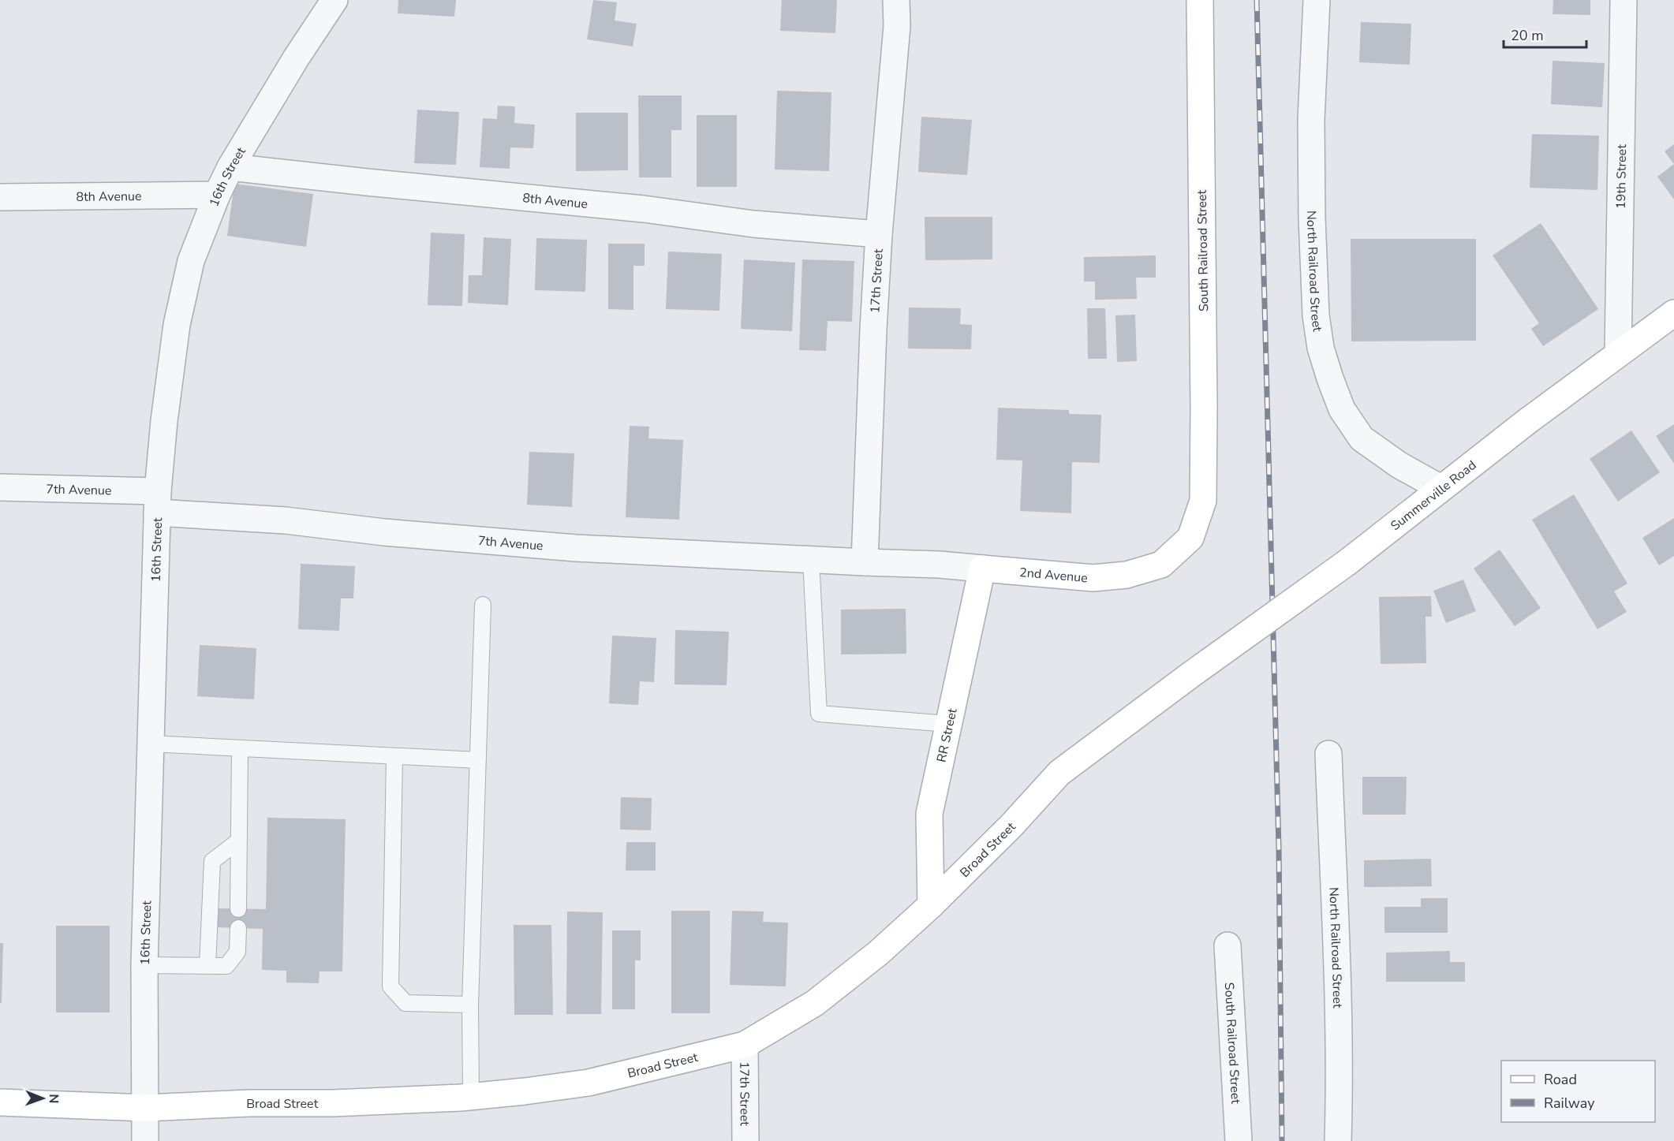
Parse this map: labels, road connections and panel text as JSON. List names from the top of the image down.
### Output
{
  "streets": {
    "main road": [
      "South Railroad Street",
      "Summerville Road",
      "2nd Avenue",
      "RR Street",
      "Broad Street"
    ],
    "street": [
      "19th Street",
      "16th Street",
      "8th Avenue",
      "North Railroad Street",
      "17th Street",
      "7th Avenue"
    ]
  },
  "crossings": [
    ["19th Street", "Summerville Road"],
    ["16th Street", "8th Avenue"],
    ["16th Street", "7th Avenue"],
    ["16th Street", "Broad Street"],
    ["8th Avenue", "17th Street"],
    ["South Railroad Street", "2nd Avenue"],
    ["North Railroad Street", "Summerville Road"],
    ["17th Street", "7th Avenue"],
    ["17th Street", "2nd Avenue"],
    ["17th Street", "Broad Street"],
    ["7th Avenue", "2nd Avenue"],
    ["Summerville Road", "Broad Street"],
    ["2nd Avenue", "RR Street"],
    ["RR Street", "Broad Street"]
  ],
  "legend": ["Road", "Railway"],
  "scale_bar": "20 m",
  "north": "right"
}
